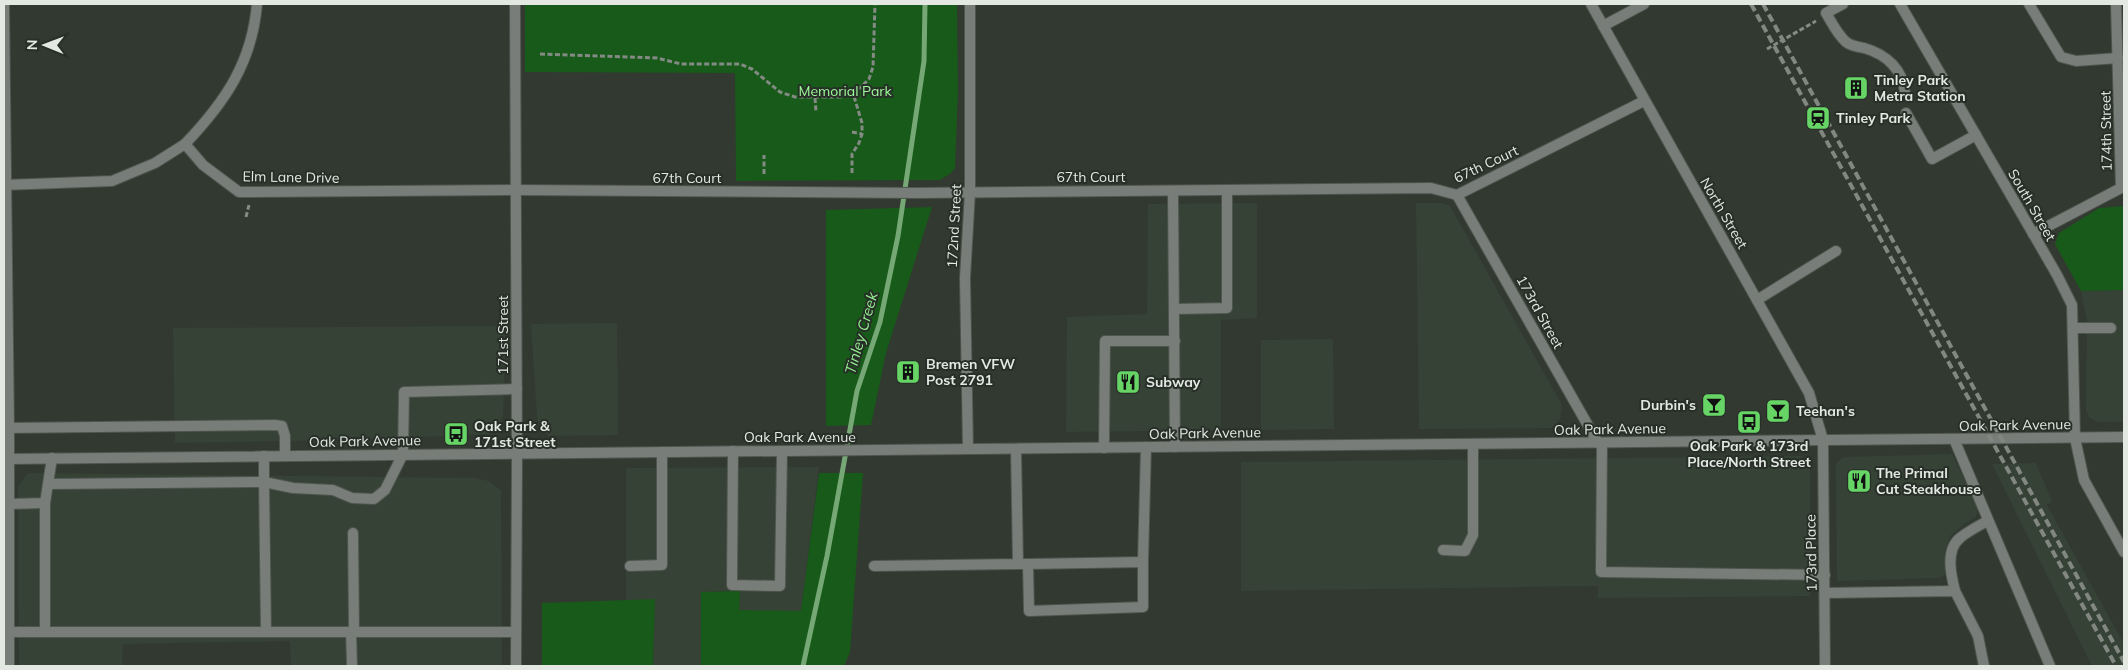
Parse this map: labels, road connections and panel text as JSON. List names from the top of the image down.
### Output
{
  "streets": {
    "street": [
      "174th Street",
      "67th Court",
      "Elm Lane Drive",
      "South Street",
      "North Street",
      "172nd Street",
      "173rd Street",
      "171st Street",
      "Oak Park Avenue",
      "173rd Place"
    ]
  },
  "crossings": [
    ["174th Street", "South Street"],
    ["67th Court", "Elm Lane Drive"],
    ["67th Court", "North Street"],
    ["67th Court", "172nd Street"],
    ["67th Court", "173rd Street"],
    ["67th Court", "171st Street"],
    ["Elm Lane Drive", "171st Street"],
    ["South Street", "Oak Park Avenue"],
    ["North Street", "Oak Park Avenue"],
    ["North Street", "173rd Place"],
    ["172nd Street", "Oak Park Avenue"],
    ["173rd Street", "Oak Park Avenue"],
    ["171st Street", "Oak Park Avenue"],
    ["Oak Park Avenue", "173rd Place"]
  ],
  "water": ["Tinley Creek"],
  "parks": ["Memorial Park"],
  "places": {
    "building": ["Tinley Park Metra Station", "Bremen VFW Post 2791"],
    "station": ["Tinley Park"],
    "restaurant": ["Subway", "The Primal Cut Steakhouse"],
    "bar": ["Durbin's", "Teehan's"],
    "bus stop": ["Oak Park & 173rd Place/North Street", "Oak Park & 171st Street"]
  },
  "north": "left"
}
